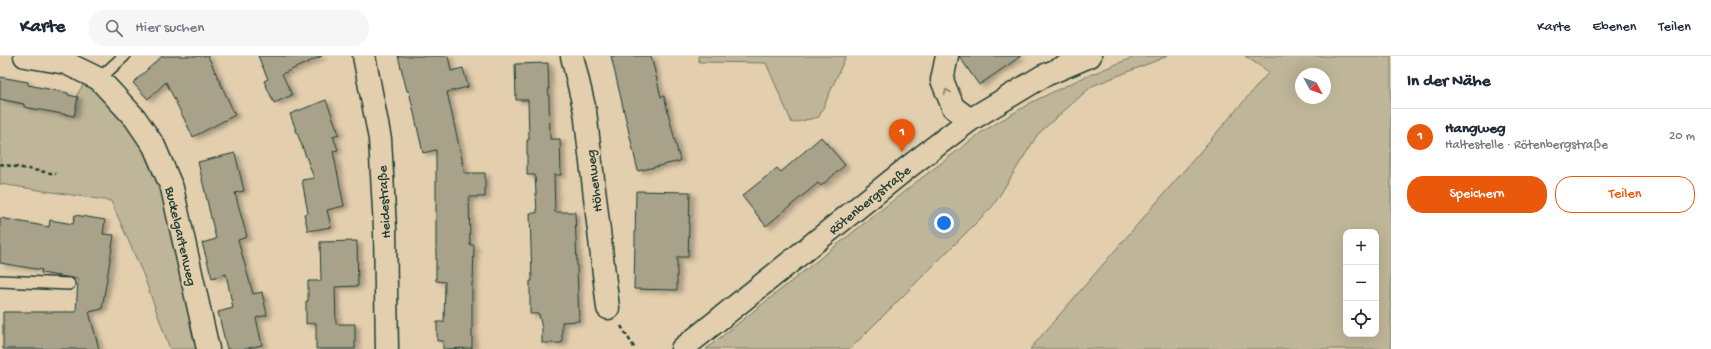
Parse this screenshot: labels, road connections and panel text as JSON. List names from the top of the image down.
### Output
{
  "streets": {
    "street": [
      "Höhenweg",
      "Rötenbergstraße",
      "Heidestraße",
      "Buckelgartenweg"
    ]
  },
  "north": "bottom right",
  "page": {
    "header": "Karte",
    "search": "Hier suchen",
    "nav": ["Karte", "Ebenen", "Teilen"],
    "heading": "In der Nähe",
    "list": [
      {
        "mark": "1",
        "name": "Hangweg",
        "note": "Haltestelle · Rötenbergstraße",
        "value": "20 m"
      }
    ],
    "pins": "1",
    "buttons": ["Speichern", "Teilen"],
    "map_buttons": ["+", "−"]
  }
}
